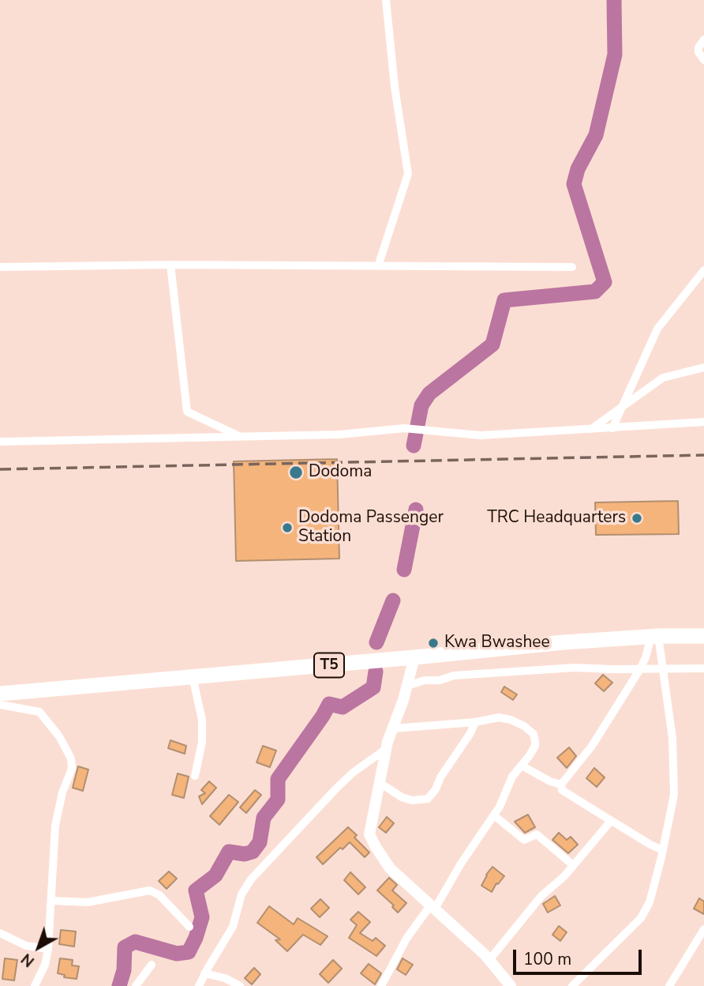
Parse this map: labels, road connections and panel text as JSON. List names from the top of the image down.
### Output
{
  "streets": {
    "highway": ["T5"]
  },
  "places": [
    "Dodoma",
    "TRC Headquarters",
    "Dodoma Passenger Station",
    "Kwa Bwashee"
  ],
  "scale_bar": "100 m",
  "north": "bottom left"
}
